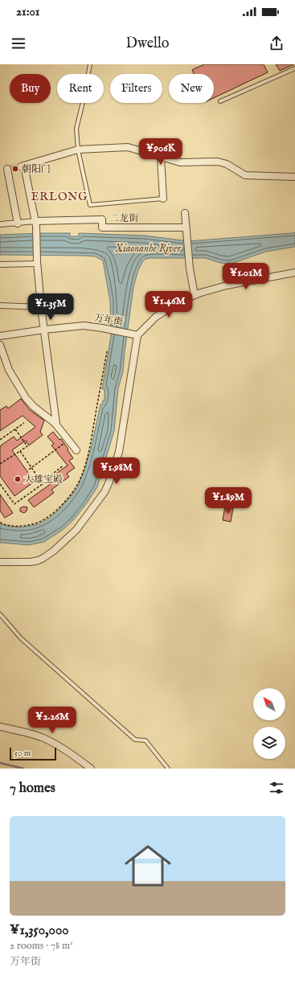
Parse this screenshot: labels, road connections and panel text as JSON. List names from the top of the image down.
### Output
{
  "streets": {
    "street": ["二龙街", "万年街"]
  },
  "districts": ["ERLONG"],
  "water": ["Xiaonanhe River"],
  "places": ["朝阳门", "大雄宝殿"],
  "scale_bar": "50 m",
  "north": "top left",
  "page": {
    "status": "21:01",
    "header": "Dwello",
    "chip": [
      "Buy",
      "Rent",
      "Filters",
      "New"
    ],
    "price": [
      "¥906K",
      "¥1.01M",
      "¥1.46M",
      "¥1.35M",
      "¥1.98M",
      "¥1.89M",
      "¥2.26M"
    ],
    "scale": "50 m",
    "heading": "7 homes",
    "list": [
      {
        "name": "¥1,350,000",
        "note": "2 rooms · 78 m² · 万年街"
      }
    ]
  }
}
